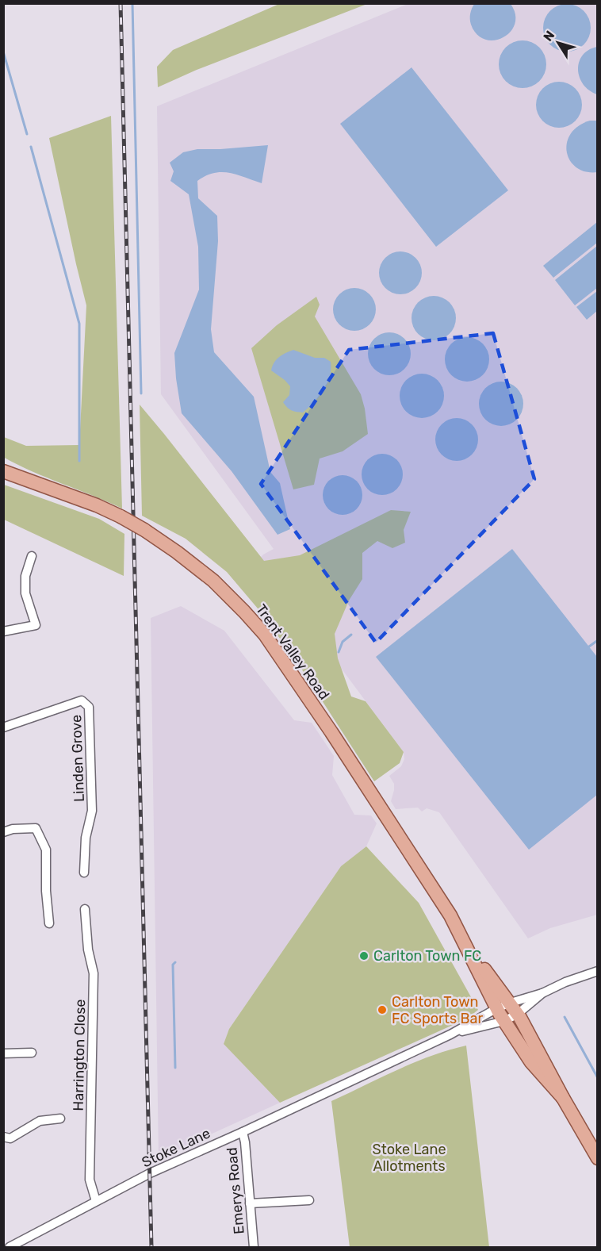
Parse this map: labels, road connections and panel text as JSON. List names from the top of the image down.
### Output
{
  "streets": {
    "main road": ["Trent Valley Road"],
    "street": [
      "Linden Grove",
      "Harrington Close",
      "Stoke Lane",
      "Emerys Road"
    ]
  },
  "crossings": [
    ["Harrington Close", "Stoke Lane"],
    ["Stoke Lane", "Emerys Road"]
  ],
  "parks": ["Stoke Lane Allotments"],
  "places": ["Carlton Town FC", "Carlton Town FC Sports Bar"],
  "north": "top left"
}
